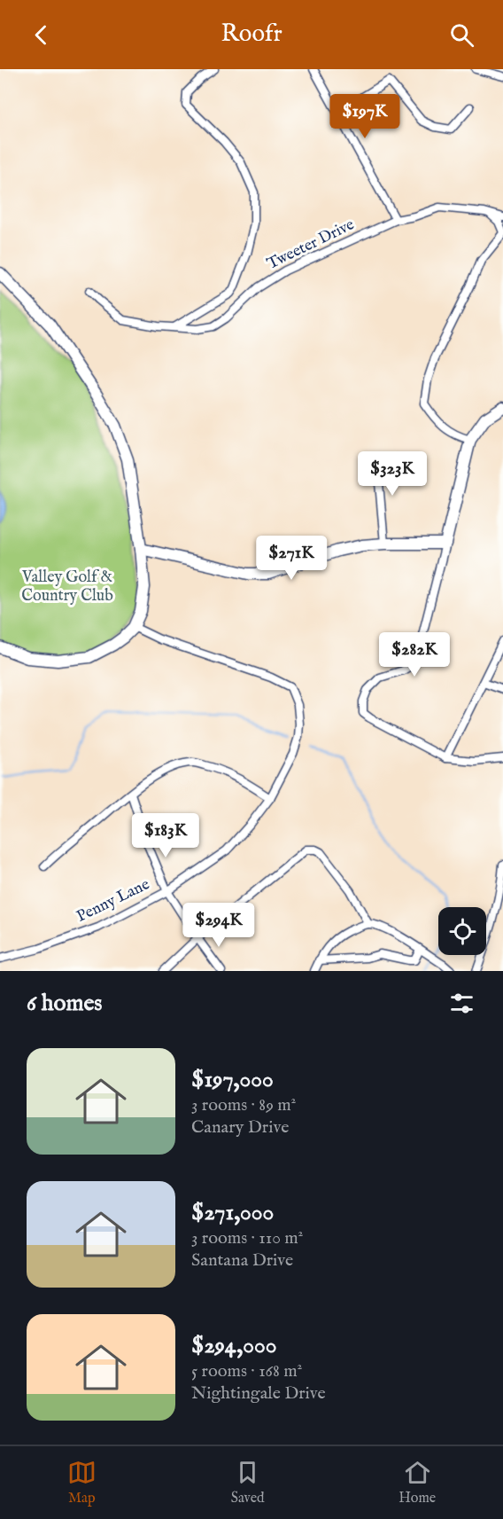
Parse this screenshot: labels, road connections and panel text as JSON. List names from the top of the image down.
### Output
{
  "streets": {
    "street": ["Tweeter Drive", "Penny Lane"]
  },
  "parks": ["Valley Golf & Country Club"],
  "page": {
    "header": "Roofr",
    "price": [
      "$197K",
      "$323K",
      "$271K",
      "$282K",
      "$183K",
      "$294K"
    ],
    "heading": "6 homes",
    "list": [
      {
        "name": "$197,000",
        "note": "3 rooms · 89 m² · Canary Drive"
      },
      {
        "name": "$271,000",
        "note": "3 rooms · 110 m² · Santana Drive"
      },
      {
        "name": "$294,000",
        "note": "5 rooms · 168 m² · Nightingale Drive"
      }
    ],
    "tabs": ["Map", "Saved", "Home"]
  }
}
